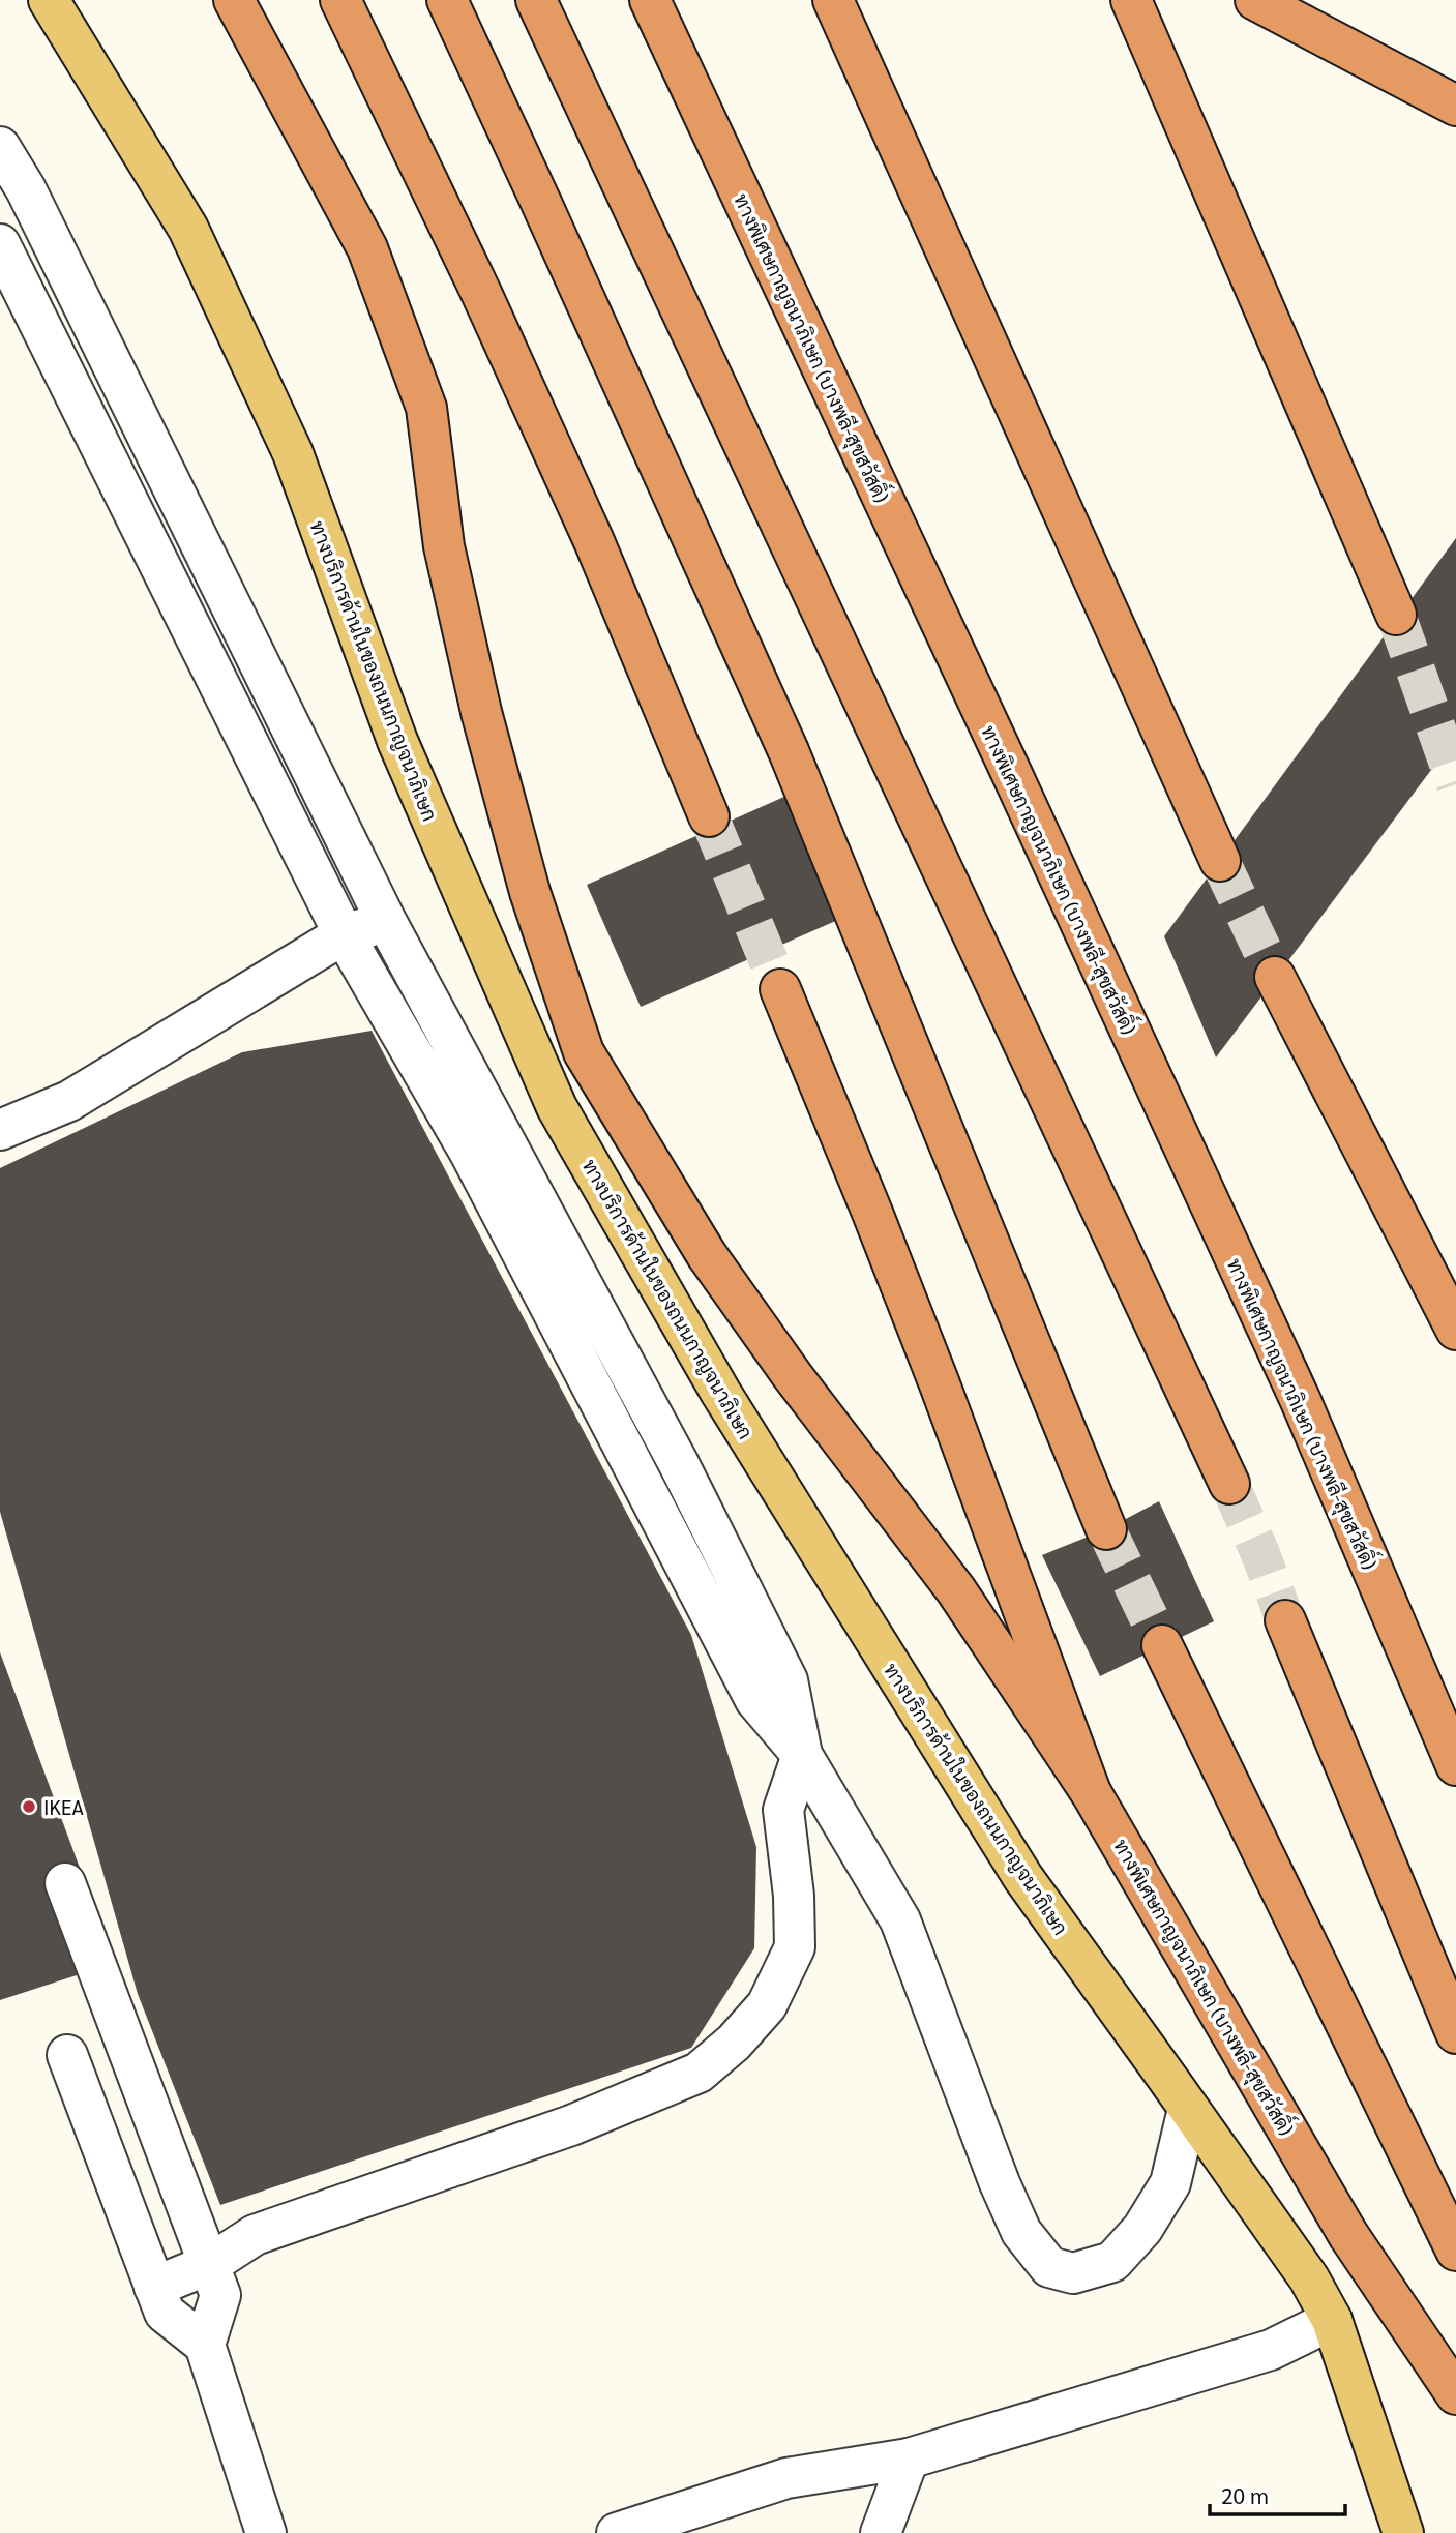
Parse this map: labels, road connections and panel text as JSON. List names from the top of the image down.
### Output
{
  "streets": {
    "highway": ["ทางพิเศษกาญจนาภิเษก (บางพลี-สุขสวัสดิ์)"],
    "main road": ["ทางบริการด้านในของถนนกาญจนาภิเษก"]
  },
  "places": ["IKEA"],
  "scale_bar": "20 m"
}
